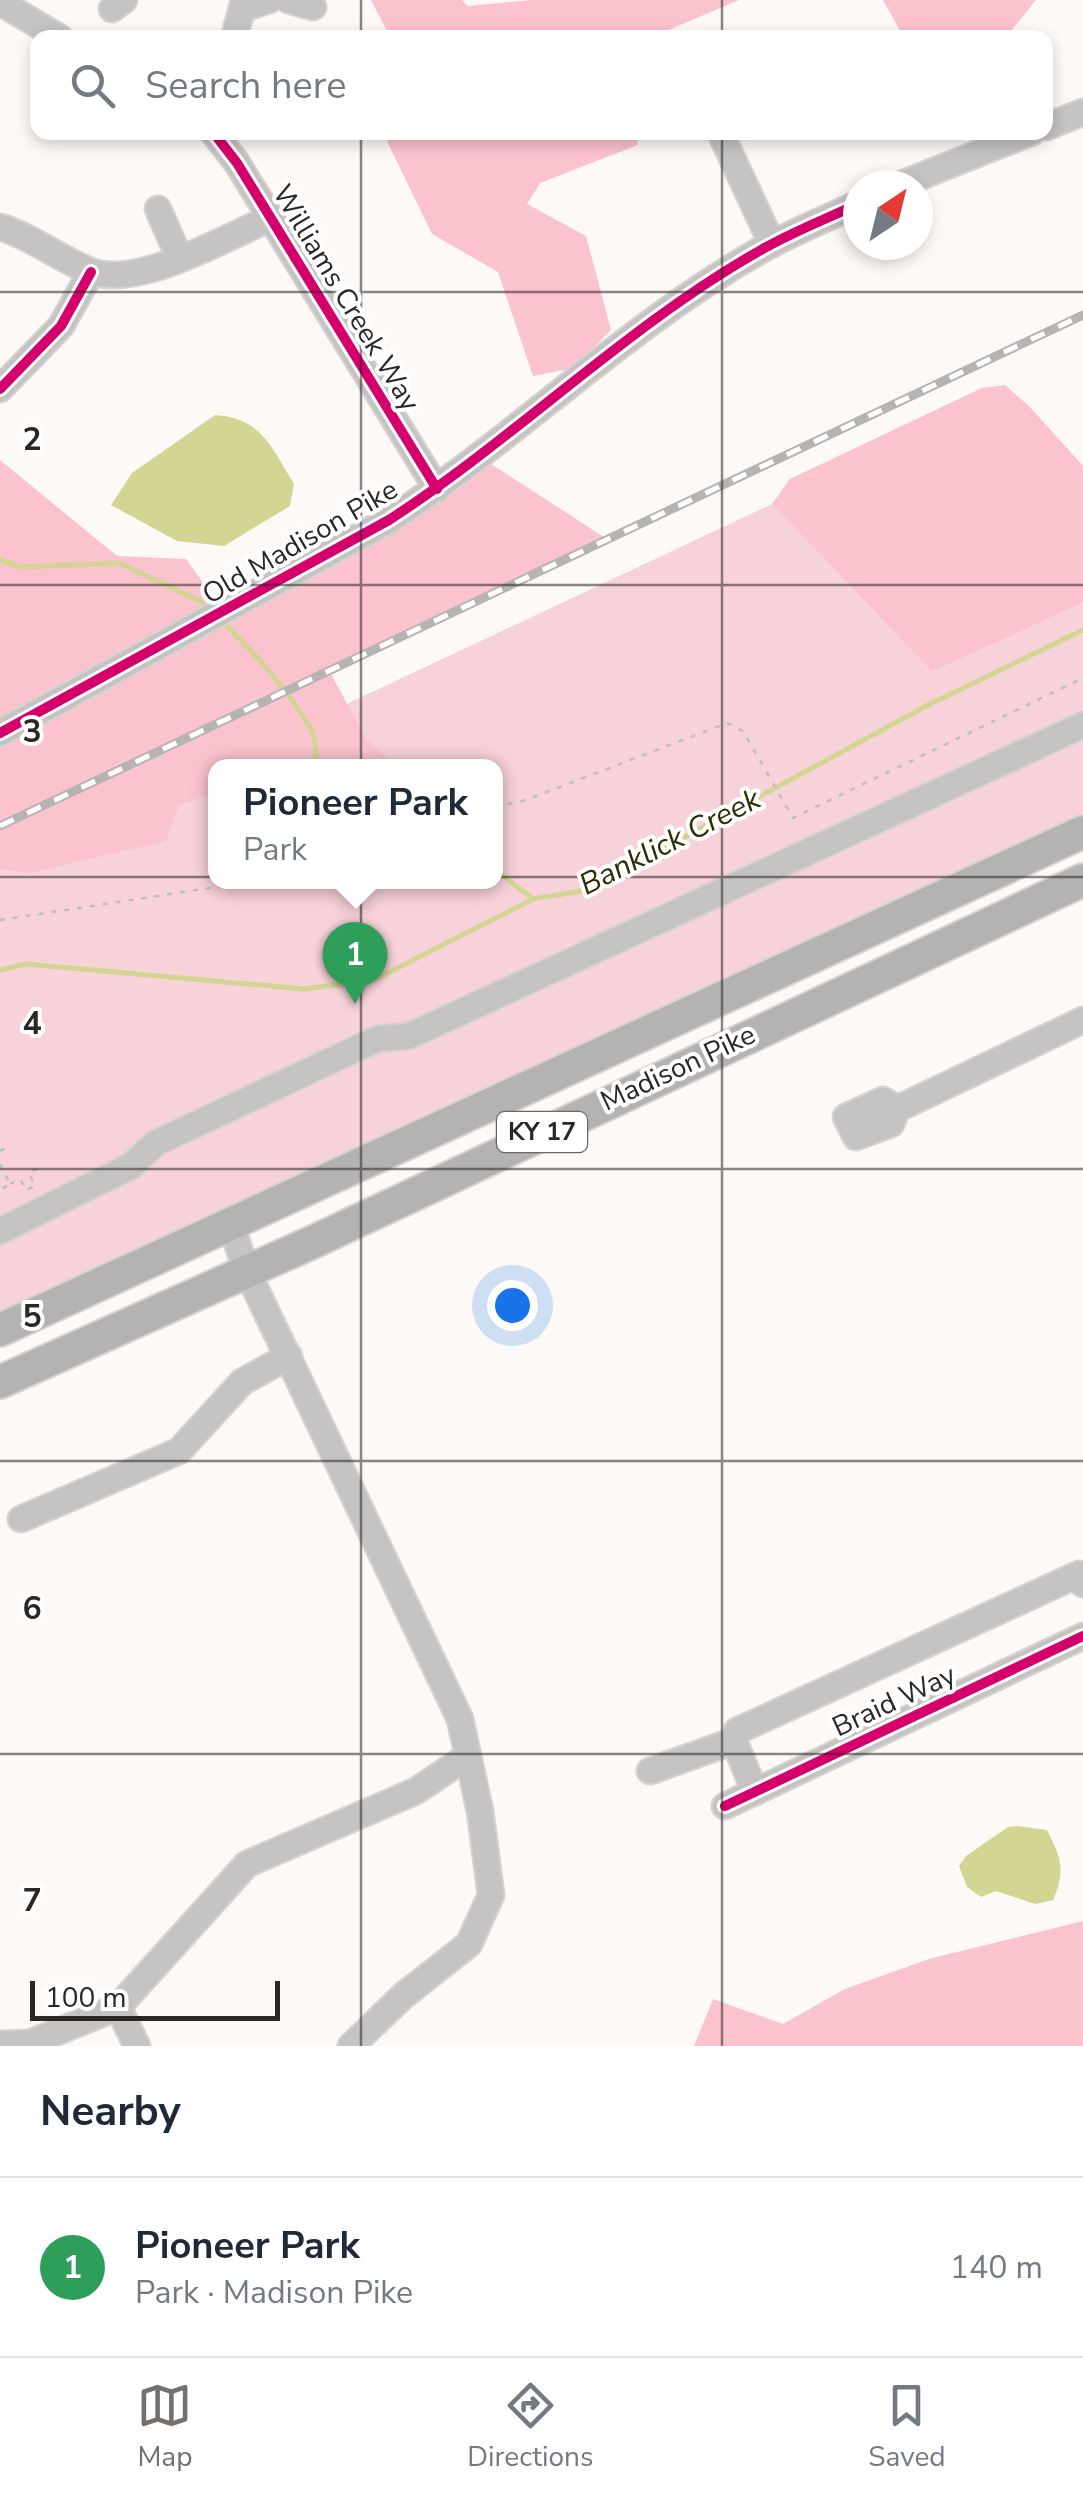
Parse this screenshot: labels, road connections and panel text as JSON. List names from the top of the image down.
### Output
{
  "streets": {
    "main road": ["Madison Pike", "KY 17"],
    "street": ["Williams Creek Way", "Old Madison Pike", "Braid Way"]
  },
  "crossings": [
    ["Williams Creek Way", "Old Madison Pike"]
  ],
  "water": ["Banklick Creek"],
  "scale_bar": "100 m",
  "north": "top right",
  "page": {
    "search": "Search here",
    "popup": ["Pioneer Park", "Park"],
    "pins": "1",
    "scale": "100 m",
    "heading": "Nearby",
    "list": [
      {
        "mark": "1",
        "name": "Pioneer Park",
        "note": "Park · Madison Pike",
        "value": "140 m"
      }
    ],
    "nav": ["Map", "Directions", "Saved"]
  },
  "grid": {
    "rows": [
      "2",
      "3",
      "4",
      "5",
      "6",
      "7"
    ]
  }
}
